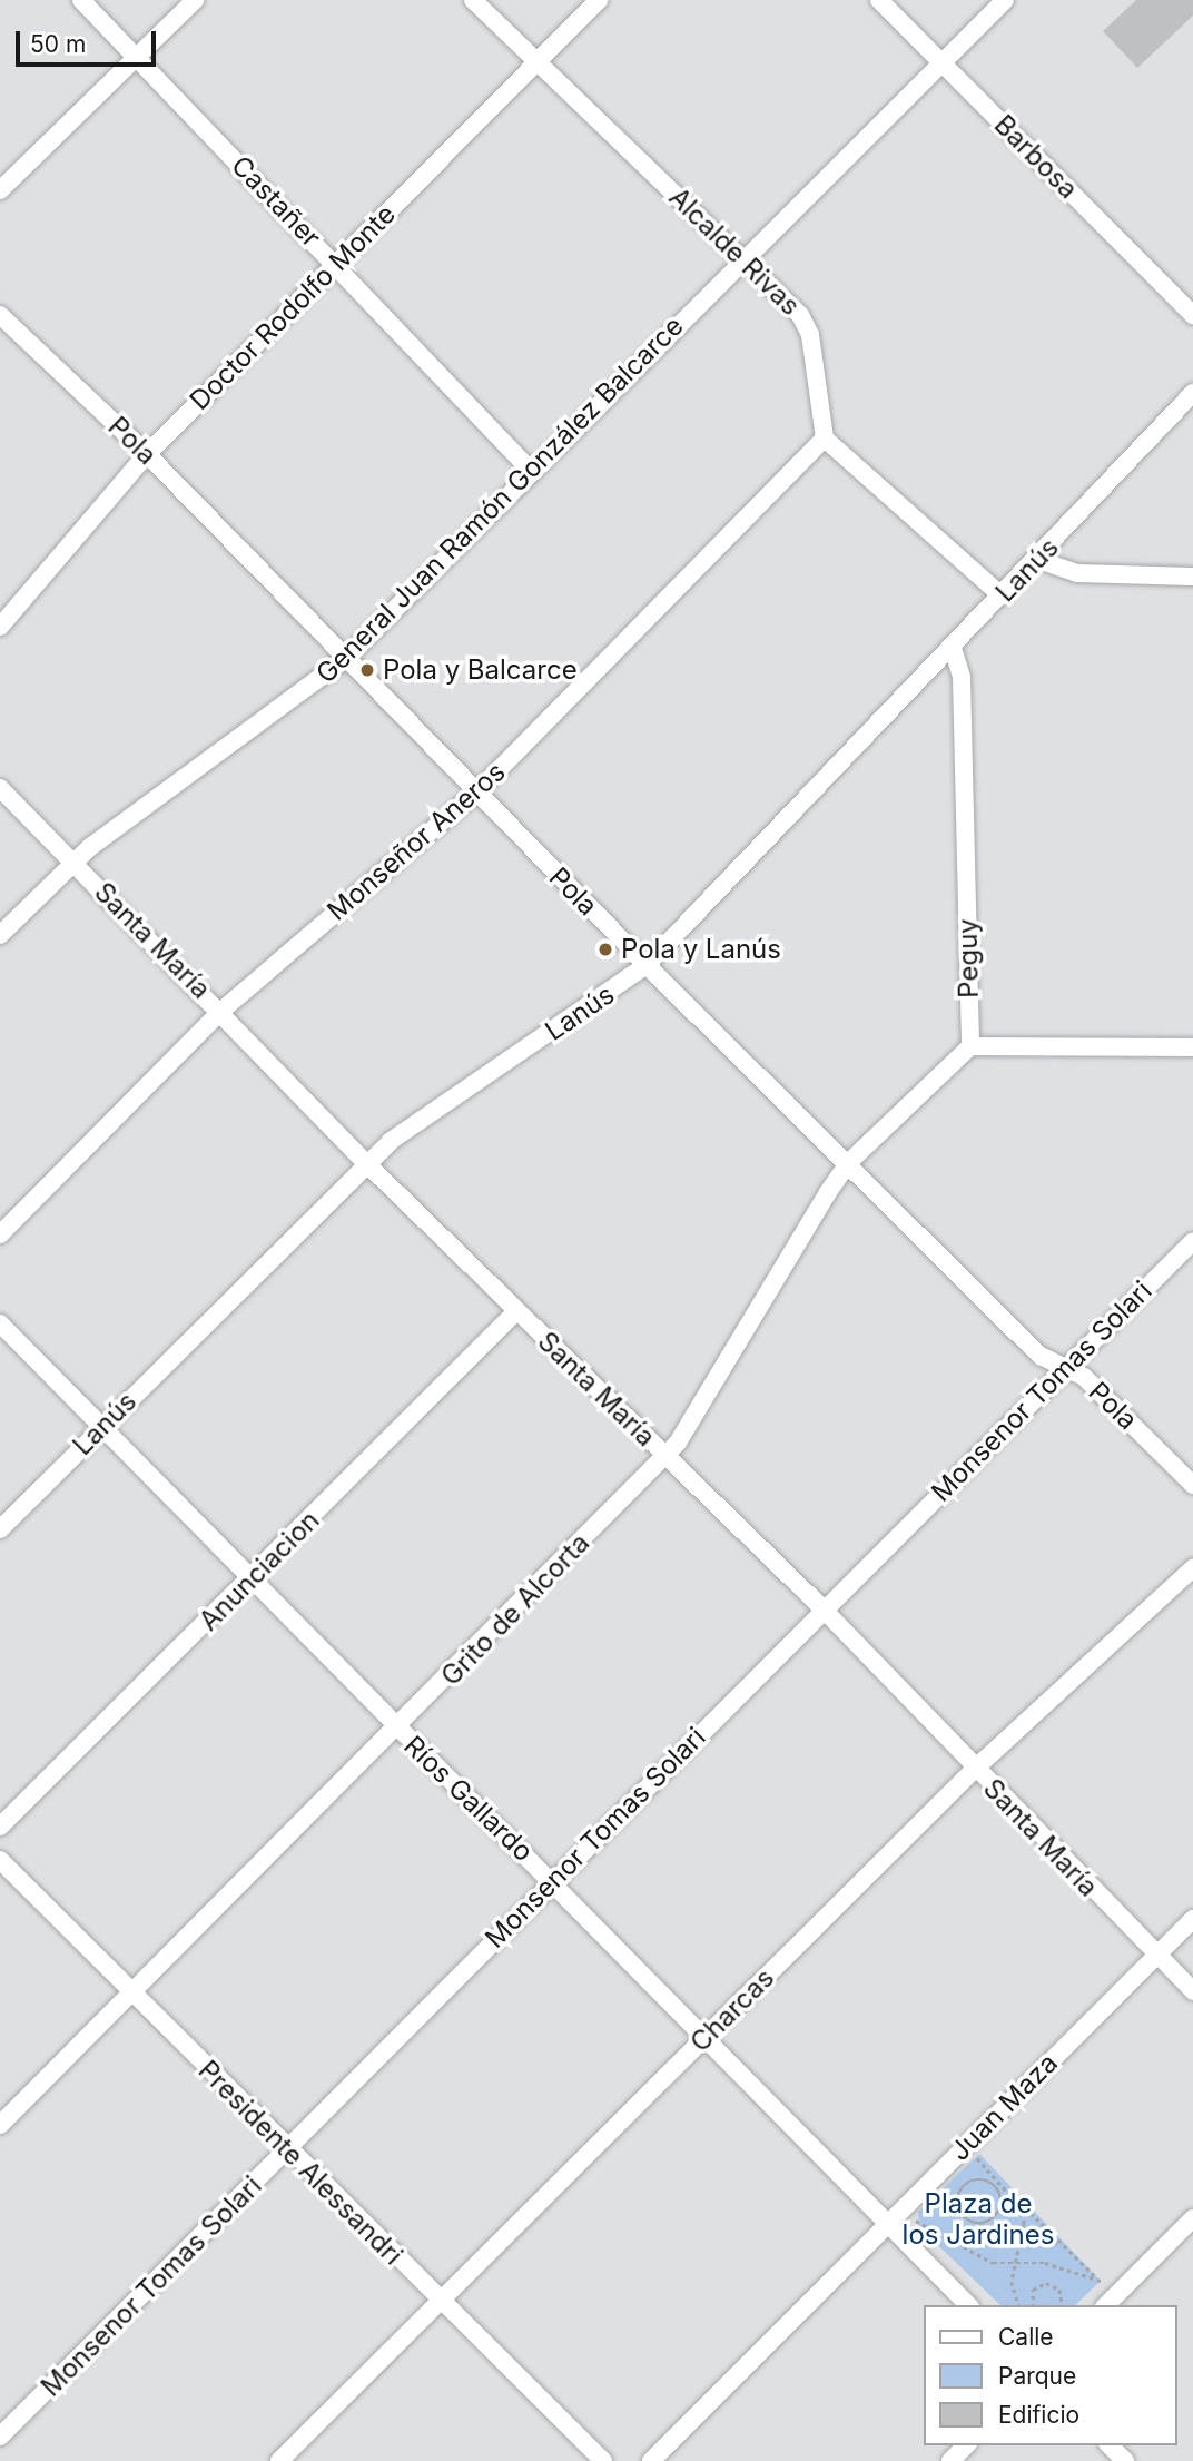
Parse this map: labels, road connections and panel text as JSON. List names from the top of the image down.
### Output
{
  "streets": {
    "street": [
      "Barbosa",
      "Castañer",
      "Alcalde Rivas",
      "Doctor Rodolfo Monte",
      "Pola",
      "General Juan Ramón González Balcarce",
      "Lanús",
      "Monseñor Aneros",
      "Santa María",
      "Peguy",
      "Monsenor Tomas Solari",
      "Anunciacion",
      "Grito de Alcorta",
      "Ríos Gallardo",
      "Charcas",
      "Juan Maza",
      "Presidente Alessandri"
    ]
  },
  "crossings": [
    ["Barbosa", "General Juan Ramón González Balcarce"],
    ["Castañer", "Doctor Rodolfo Monte"],
    ["Castañer", "General Juan Ramón González Balcarce"],
    ["Alcalde Rivas", "Doctor Rodolfo Monte"],
    ["Alcalde Rivas", "General Juan Ramón González Balcarce"],
    ["Alcalde Rivas", "Monseñor Aneros"],
    ["Doctor Rodolfo Monte", "Pola"],
    ["Pola", "General Juan Ramón González Balcarce"],
    ["Pola", "Lanús"],
    ["Pola", "Monseñor Aneros"],
    ["Pola", "Monsenor Tomas Solari"],
    ["Pola", "Grito de Alcorta"],
    ["General Juan Ramón González Balcarce", "Santa María"],
    ["Lanús", "Santa María"],
    ["Lanús", "Peguy"],
    ["Lanús", "Ríos Gallardo"],
    ["Monseñor Aneros", "Santa María"],
    ["Santa María", "Monsenor Tomas Solari"],
    ["Santa María", "Anunciacion"],
    ["Santa María", "Grito de Alcorta"],
    ["Santa María", "Charcas"],
    ["Santa María", "Juan Maza"],
    ["Peguy", "Grito de Alcorta"],
    ["Monsenor Tomas Solari", "Ríos Gallardo"],
    ["Monsenor Tomas Solari", "Presidente Alessandri"],
    ["Anunciacion", "Ríos Gallardo"],
    ["Grito de Alcorta", "Ríos Gallardo"],
    ["Grito de Alcorta", "Presidente Alessandri"],
    ["Ríos Gallardo", "Charcas"],
    ["Ríos Gallardo", "Juan Maza"],
    ["Charcas", "Presidente Alessandri"]
  ],
  "parks": ["Plaza de los Jardines"],
  "places": ["Pola y Balcarce", "Pola y Lanús"],
  "legend": ["Calle", "Parque", "Edificio"],
  "scale_bar": "50 m"
}
